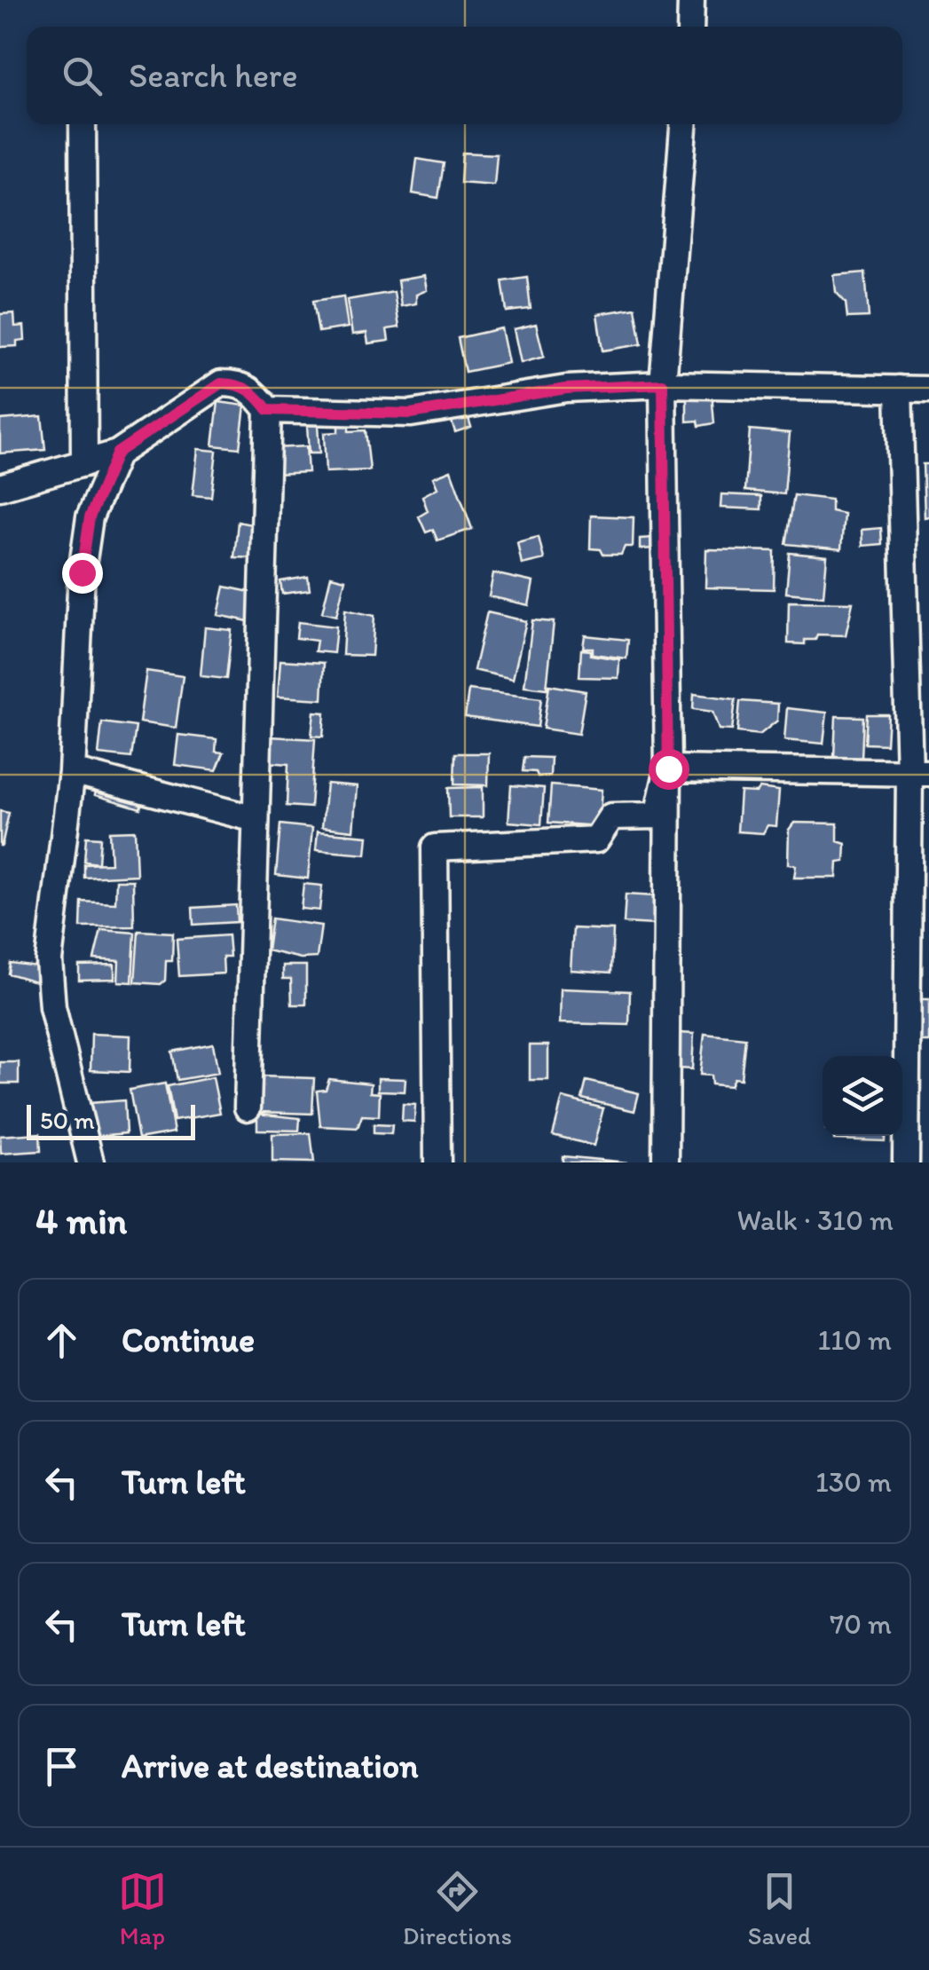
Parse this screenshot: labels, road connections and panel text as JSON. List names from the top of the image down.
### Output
{
  "scale_bar": "50 m",
  "page": {
    "search": "Search here",
    "scale": "50 m",
    "heading": ["4 min", "Walk · 310 m"],
    "list": [
      ["Continue", "110 m"],
      ["Turn left", "130 m"],
      ["Turn left", "70 m"],
      "Arrive at destination"
    ],
    "nav": ["Map", "Directions", "Saved"]
  }
}
